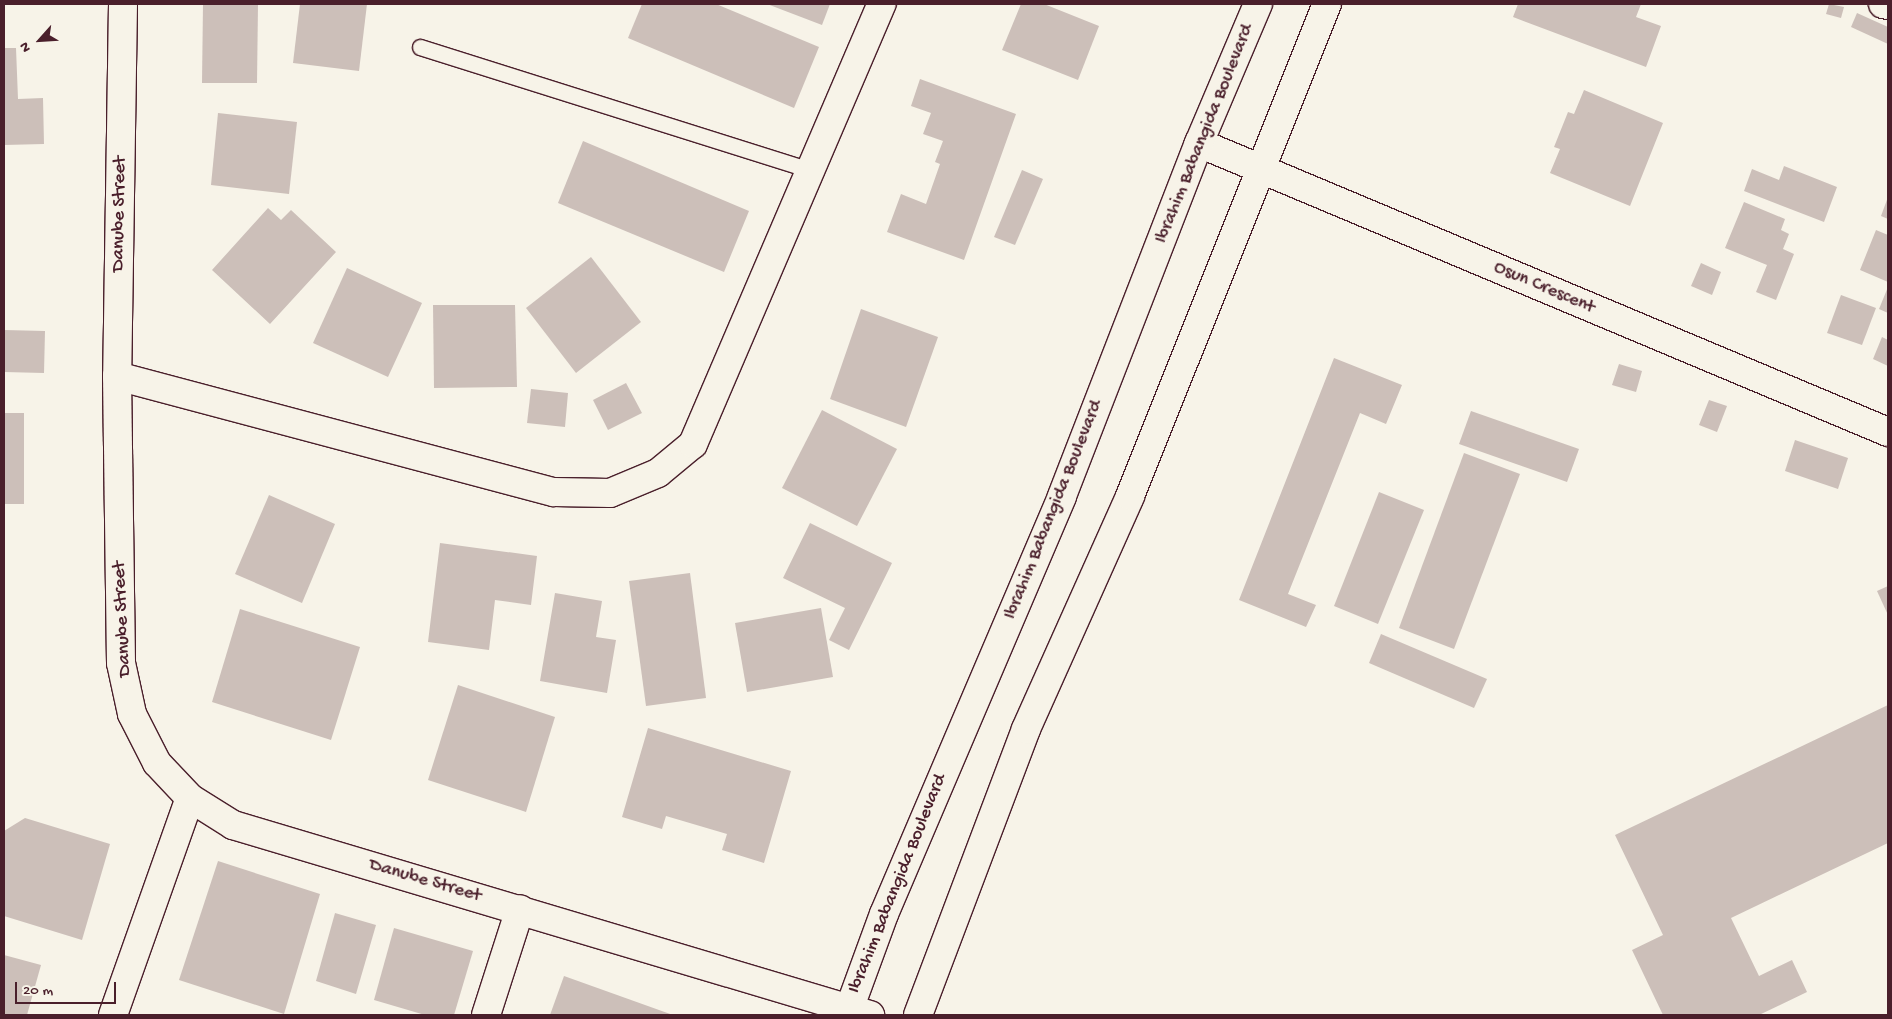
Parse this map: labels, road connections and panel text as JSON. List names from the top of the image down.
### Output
{
  "streets": {
    "street": ["Ibrahim Babangida Boulevard", "Danube Street", "Osun Crescent"]
  },
  "crossings": [
    ["Ibrahim Babangida Boulevard", "Danube Street"],
    ["Ibrahim Babangida Boulevard", "Osun Crescent"]
  ],
  "scale_bar": "20 m",
  "north": "bottom left"
}
